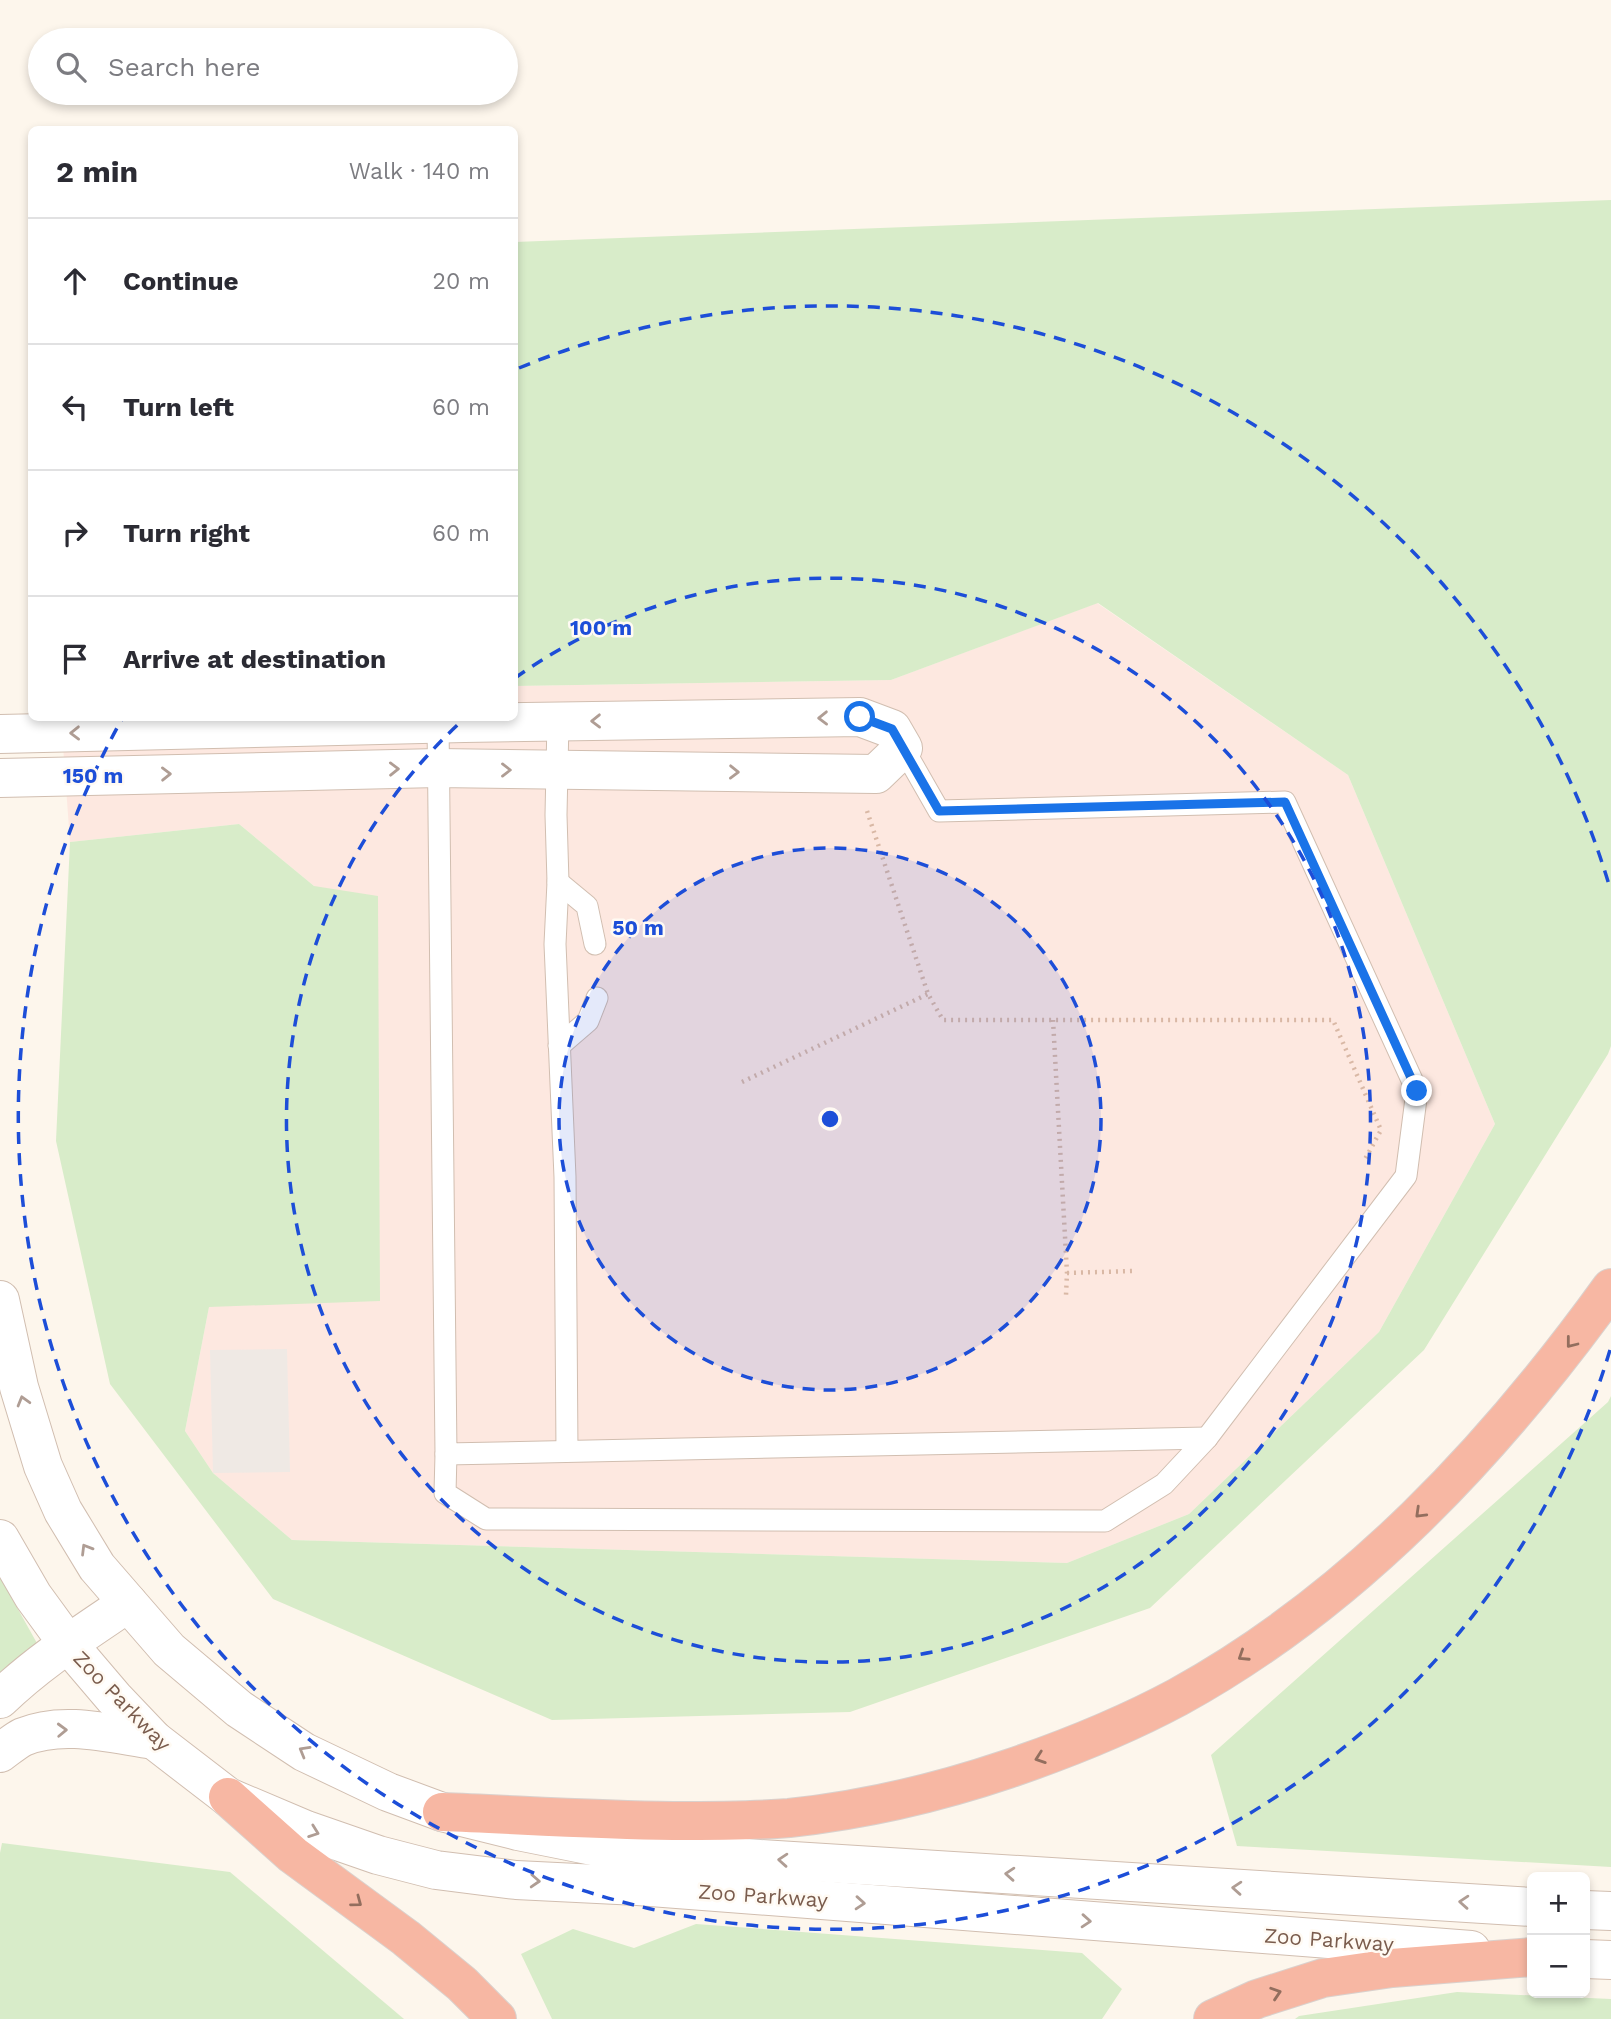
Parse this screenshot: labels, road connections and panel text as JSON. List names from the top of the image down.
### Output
{
  "streets": {
    "street": ["Zoo Parkway"]
  },
  "page": {
    "search": "Search here",
    "heading": ["2 min", "Walk · 140 m"],
    "list": [
      ["Continue", "20 m"],
      ["Turn left", "60 m"],
      ["Turn right", "60 m"],
      "Arrive at destination"
    ],
    "map_buttons": ["+", "−"]
  },
  "rings": ["100 m", "150 m", "50 m"]
}
